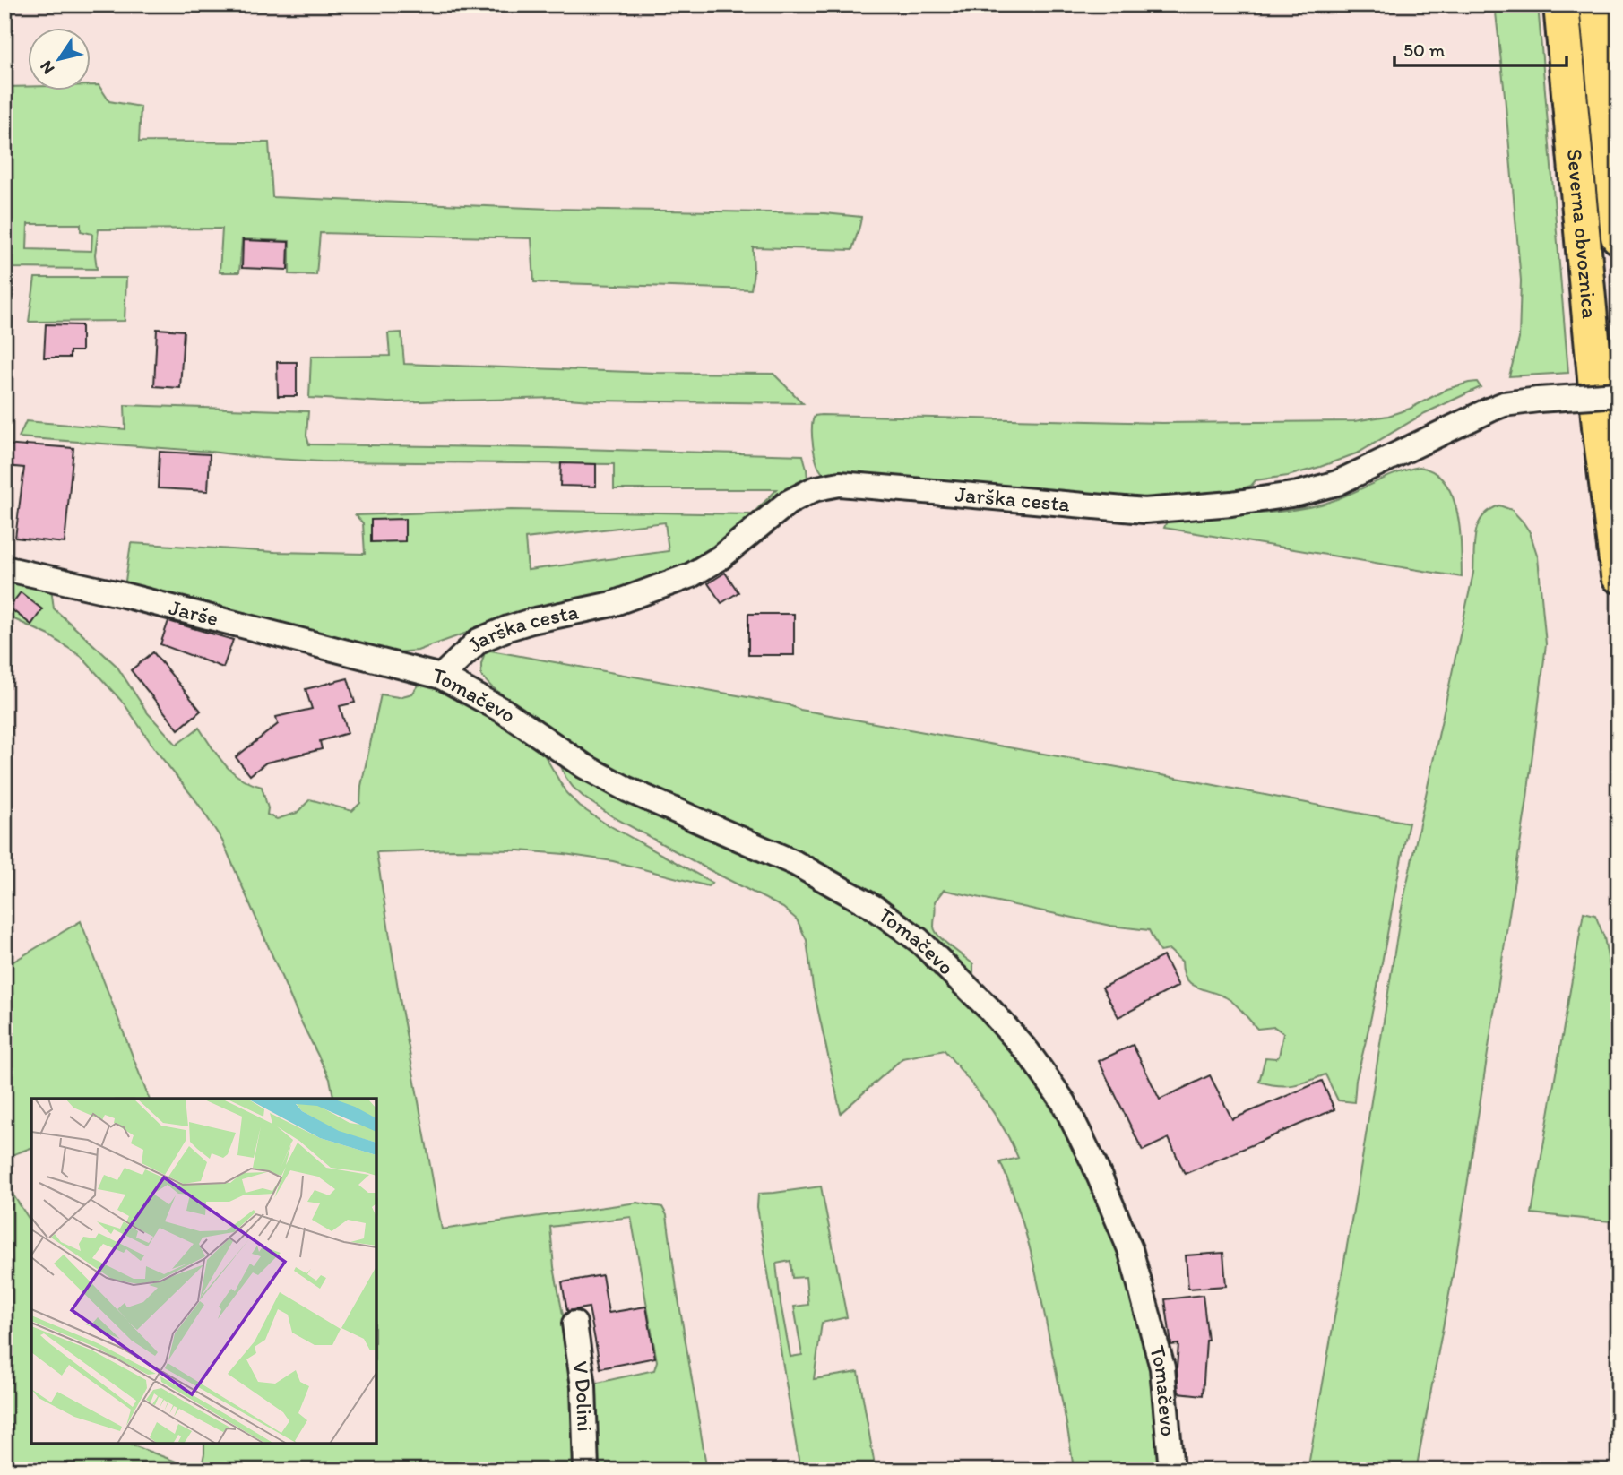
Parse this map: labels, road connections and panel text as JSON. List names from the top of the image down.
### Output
{
  "streets": {
    "highway": ["Severna obvoznica"],
    "street": [
      "Jarška cesta",
      "Jarše",
      "Tomačevo",
      "V Dolini"
    ]
  },
  "crossings": [
    ["Jarška cesta", "Tomačevo"],
    ["Jarše", "Tomačevo"]
  ],
  "scale_bar": "50 m",
  "north": "bottom left"
}
